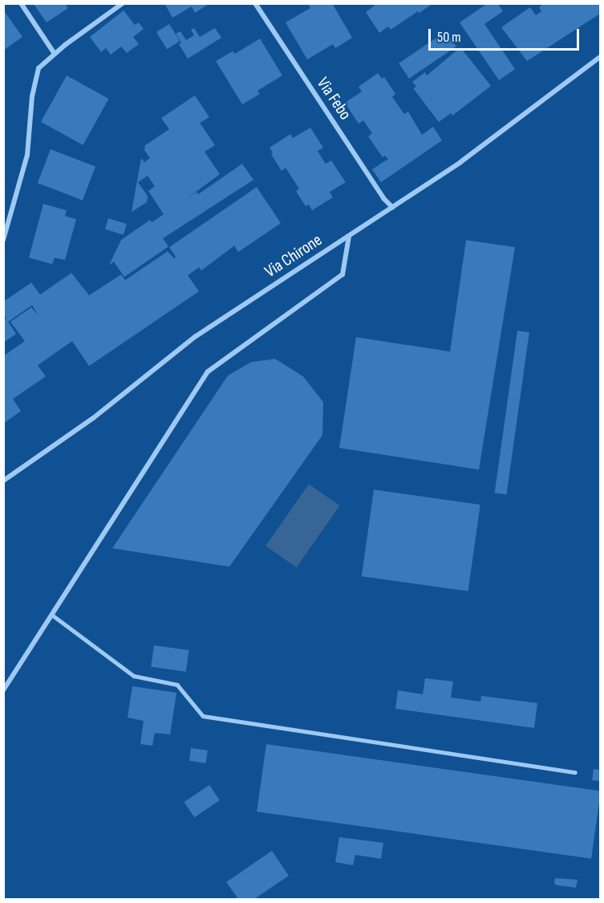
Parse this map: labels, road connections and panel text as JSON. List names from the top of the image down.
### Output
{
  "streets": {
    "street": ["Via Febo", "Via Chirone"]
  },
  "crossings": [
    ["Via Febo", "Via Chirone"]
  ],
  "scale_bar": "50 m"
}
